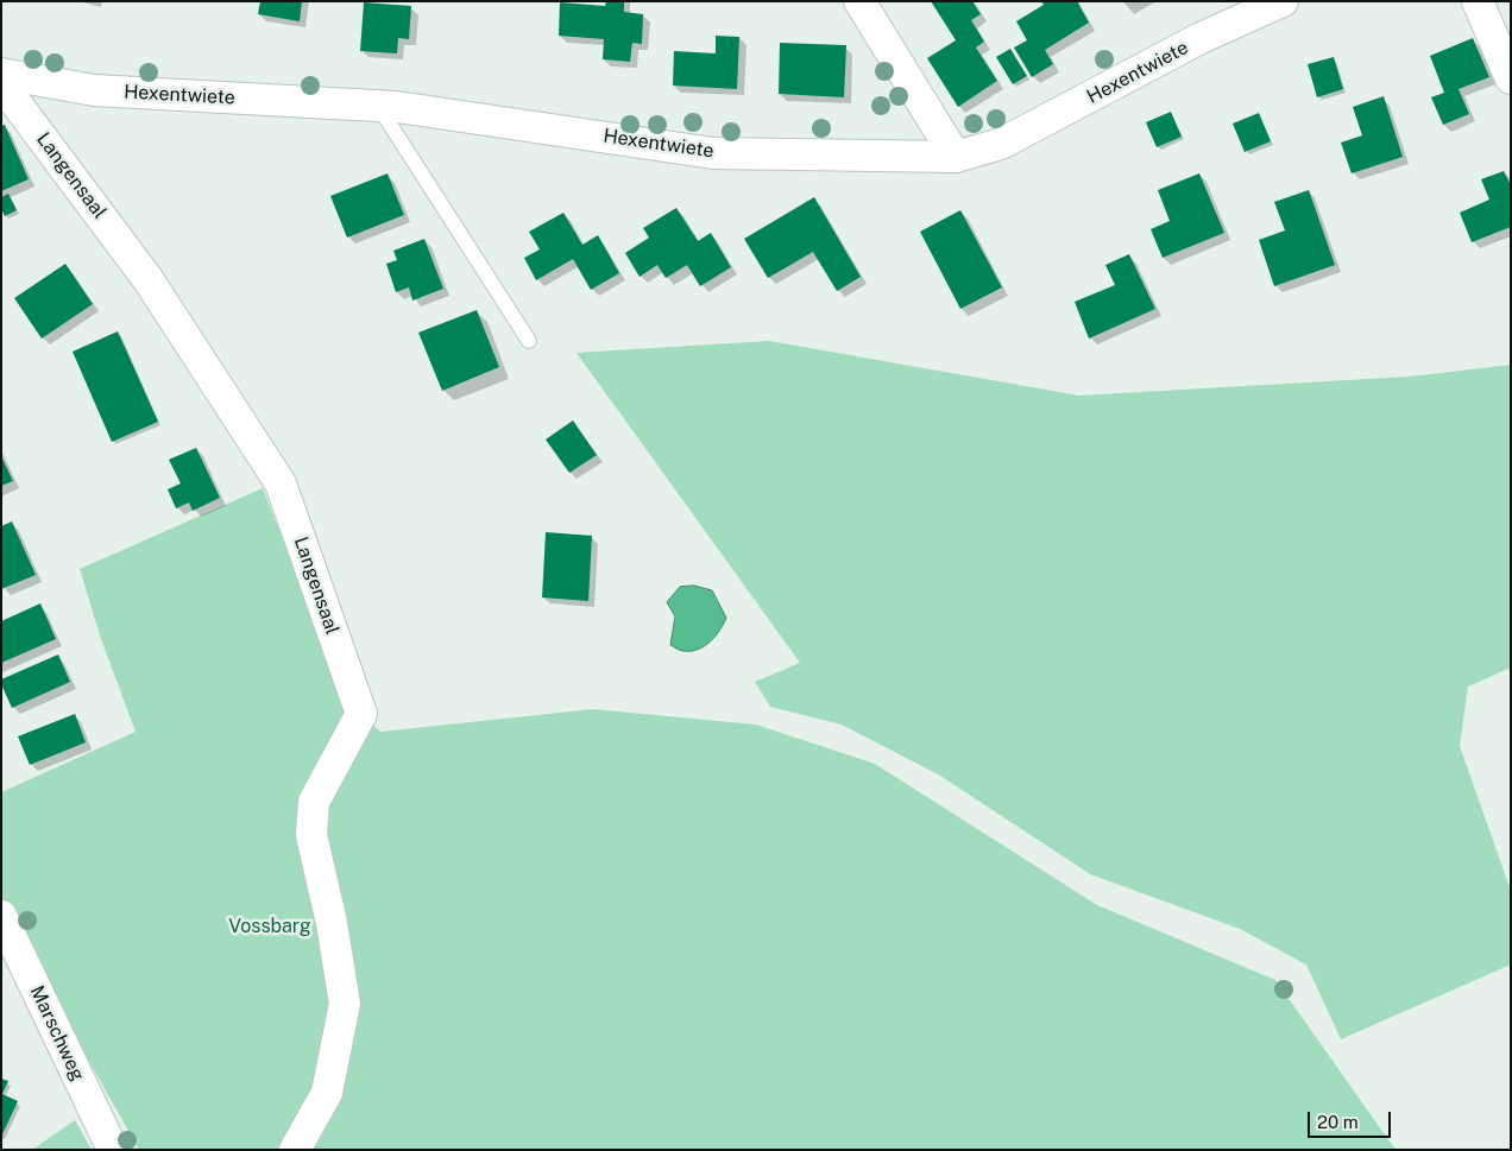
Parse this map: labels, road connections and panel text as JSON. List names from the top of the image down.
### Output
{
  "streets": {
    "street": ["Hexentwiete", "Langensaal", "Marschweg"]
  },
  "parks": ["Vossbarg"],
  "scale_bar": "20 m"
}
